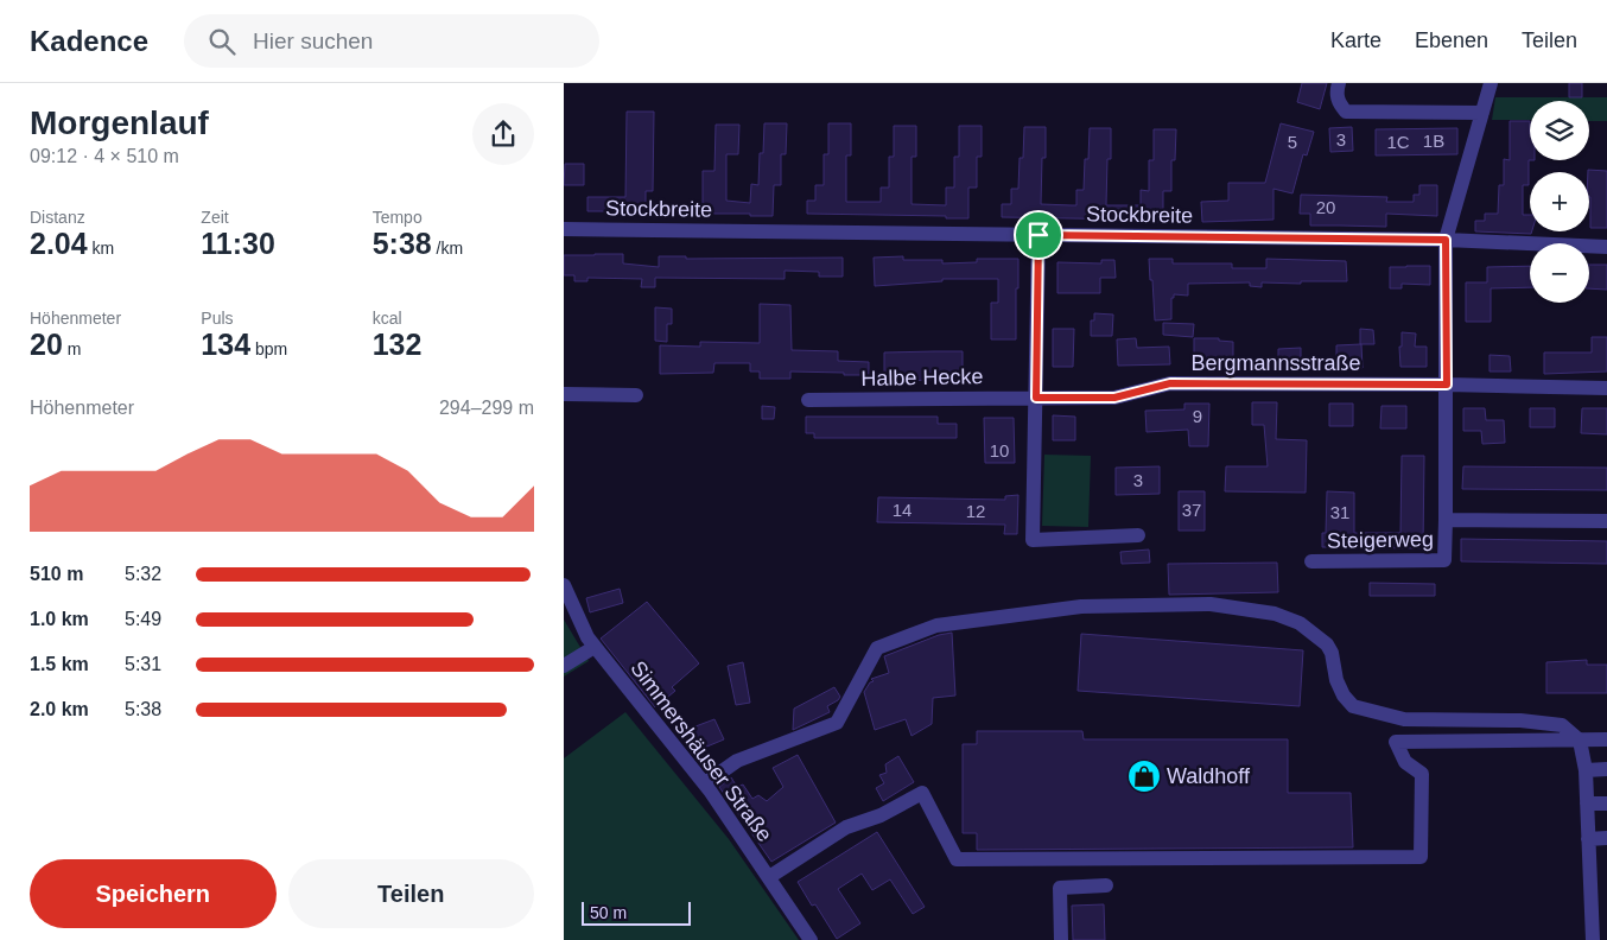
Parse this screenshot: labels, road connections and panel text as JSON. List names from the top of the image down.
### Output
{
  "streets": {
    "street": [
      "Stockbreite",
      "Bergmannsstraße",
      "Halbe Hecke",
      "Steigerweg",
      "Simmershäuser Straße"
    ]
  },
  "crossings": [
    ["Bergmannsstraße", "Halbe Hecke"],
    ["Bergmannsstraße", "Steigerweg"]
  ],
  "places": {
    "shop": ["Waldhoff"]
  },
  "house_numbers": [
    "3",
    "1B",
    "5",
    "1C",
    "20",
    "9",
    "10",
    "3",
    "14",
    "37",
    "12",
    "31"
  ],
  "scale_bar": "50 m",
  "page": {
    "header": "Kadence",
    "search": "Hier suchen",
    "nav": ["Karte", "Ebenen", "Teilen"],
    "heading": ["Morgenlauf", "09:12 · 4 × 510 m"],
    "map_buttons": ["+", "−"],
    "stats": [
      ["Distanz", "2.04 km"],
      ["Zeit", "11:30"],
      ["Tempo", "5:38 /km"],
      ["Höhenmeter", "20 m"],
      ["Puls", "134 bpm"],
      ["kcal", "132"]
    ],
    "chart": ["Höhenmeter", "294–299 m"],
    "list": [
      {
        "name": "510 m",
        "note": "5:32"
      },
      {
        "name": "1.0 km",
        "note": "5:49"
      },
      {
        "name": "1.5 km",
        "note": "5:31"
      },
      {
        "name": "2.0 km",
        "note": "5:38"
      }
    ],
    "buttons": ["Speichern", "Teilen"],
    "scale": "50 m"
  }
}
